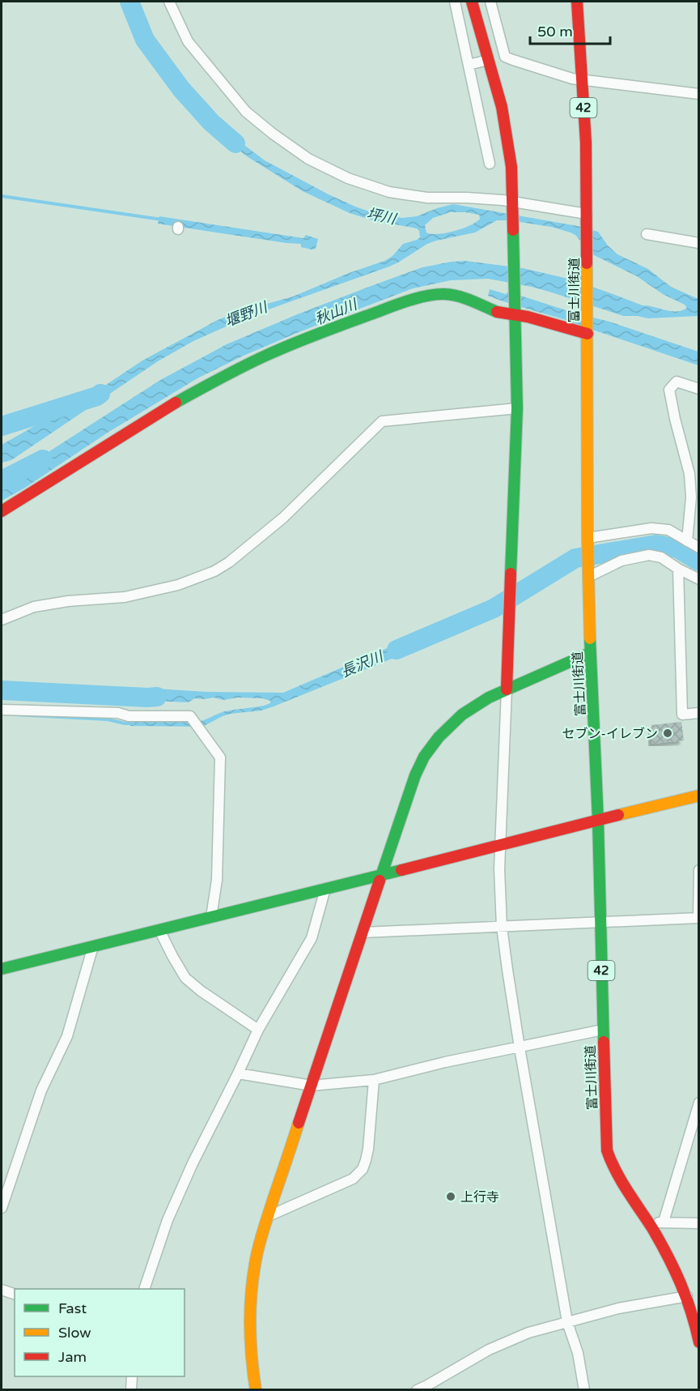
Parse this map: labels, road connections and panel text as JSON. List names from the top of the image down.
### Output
{
  "streets": {
    "street": ["42", "富士川街道"]
  },
  "water": [
    "坪川",
    "秋山川",
    "堰野川",
    "長沢川"
  ],
  "places": ["セブン-イレブン", "上行寺"],
  "legend": ["Fast", "Slow", "Jam"],
  "scale_bar": "50 m"
}
